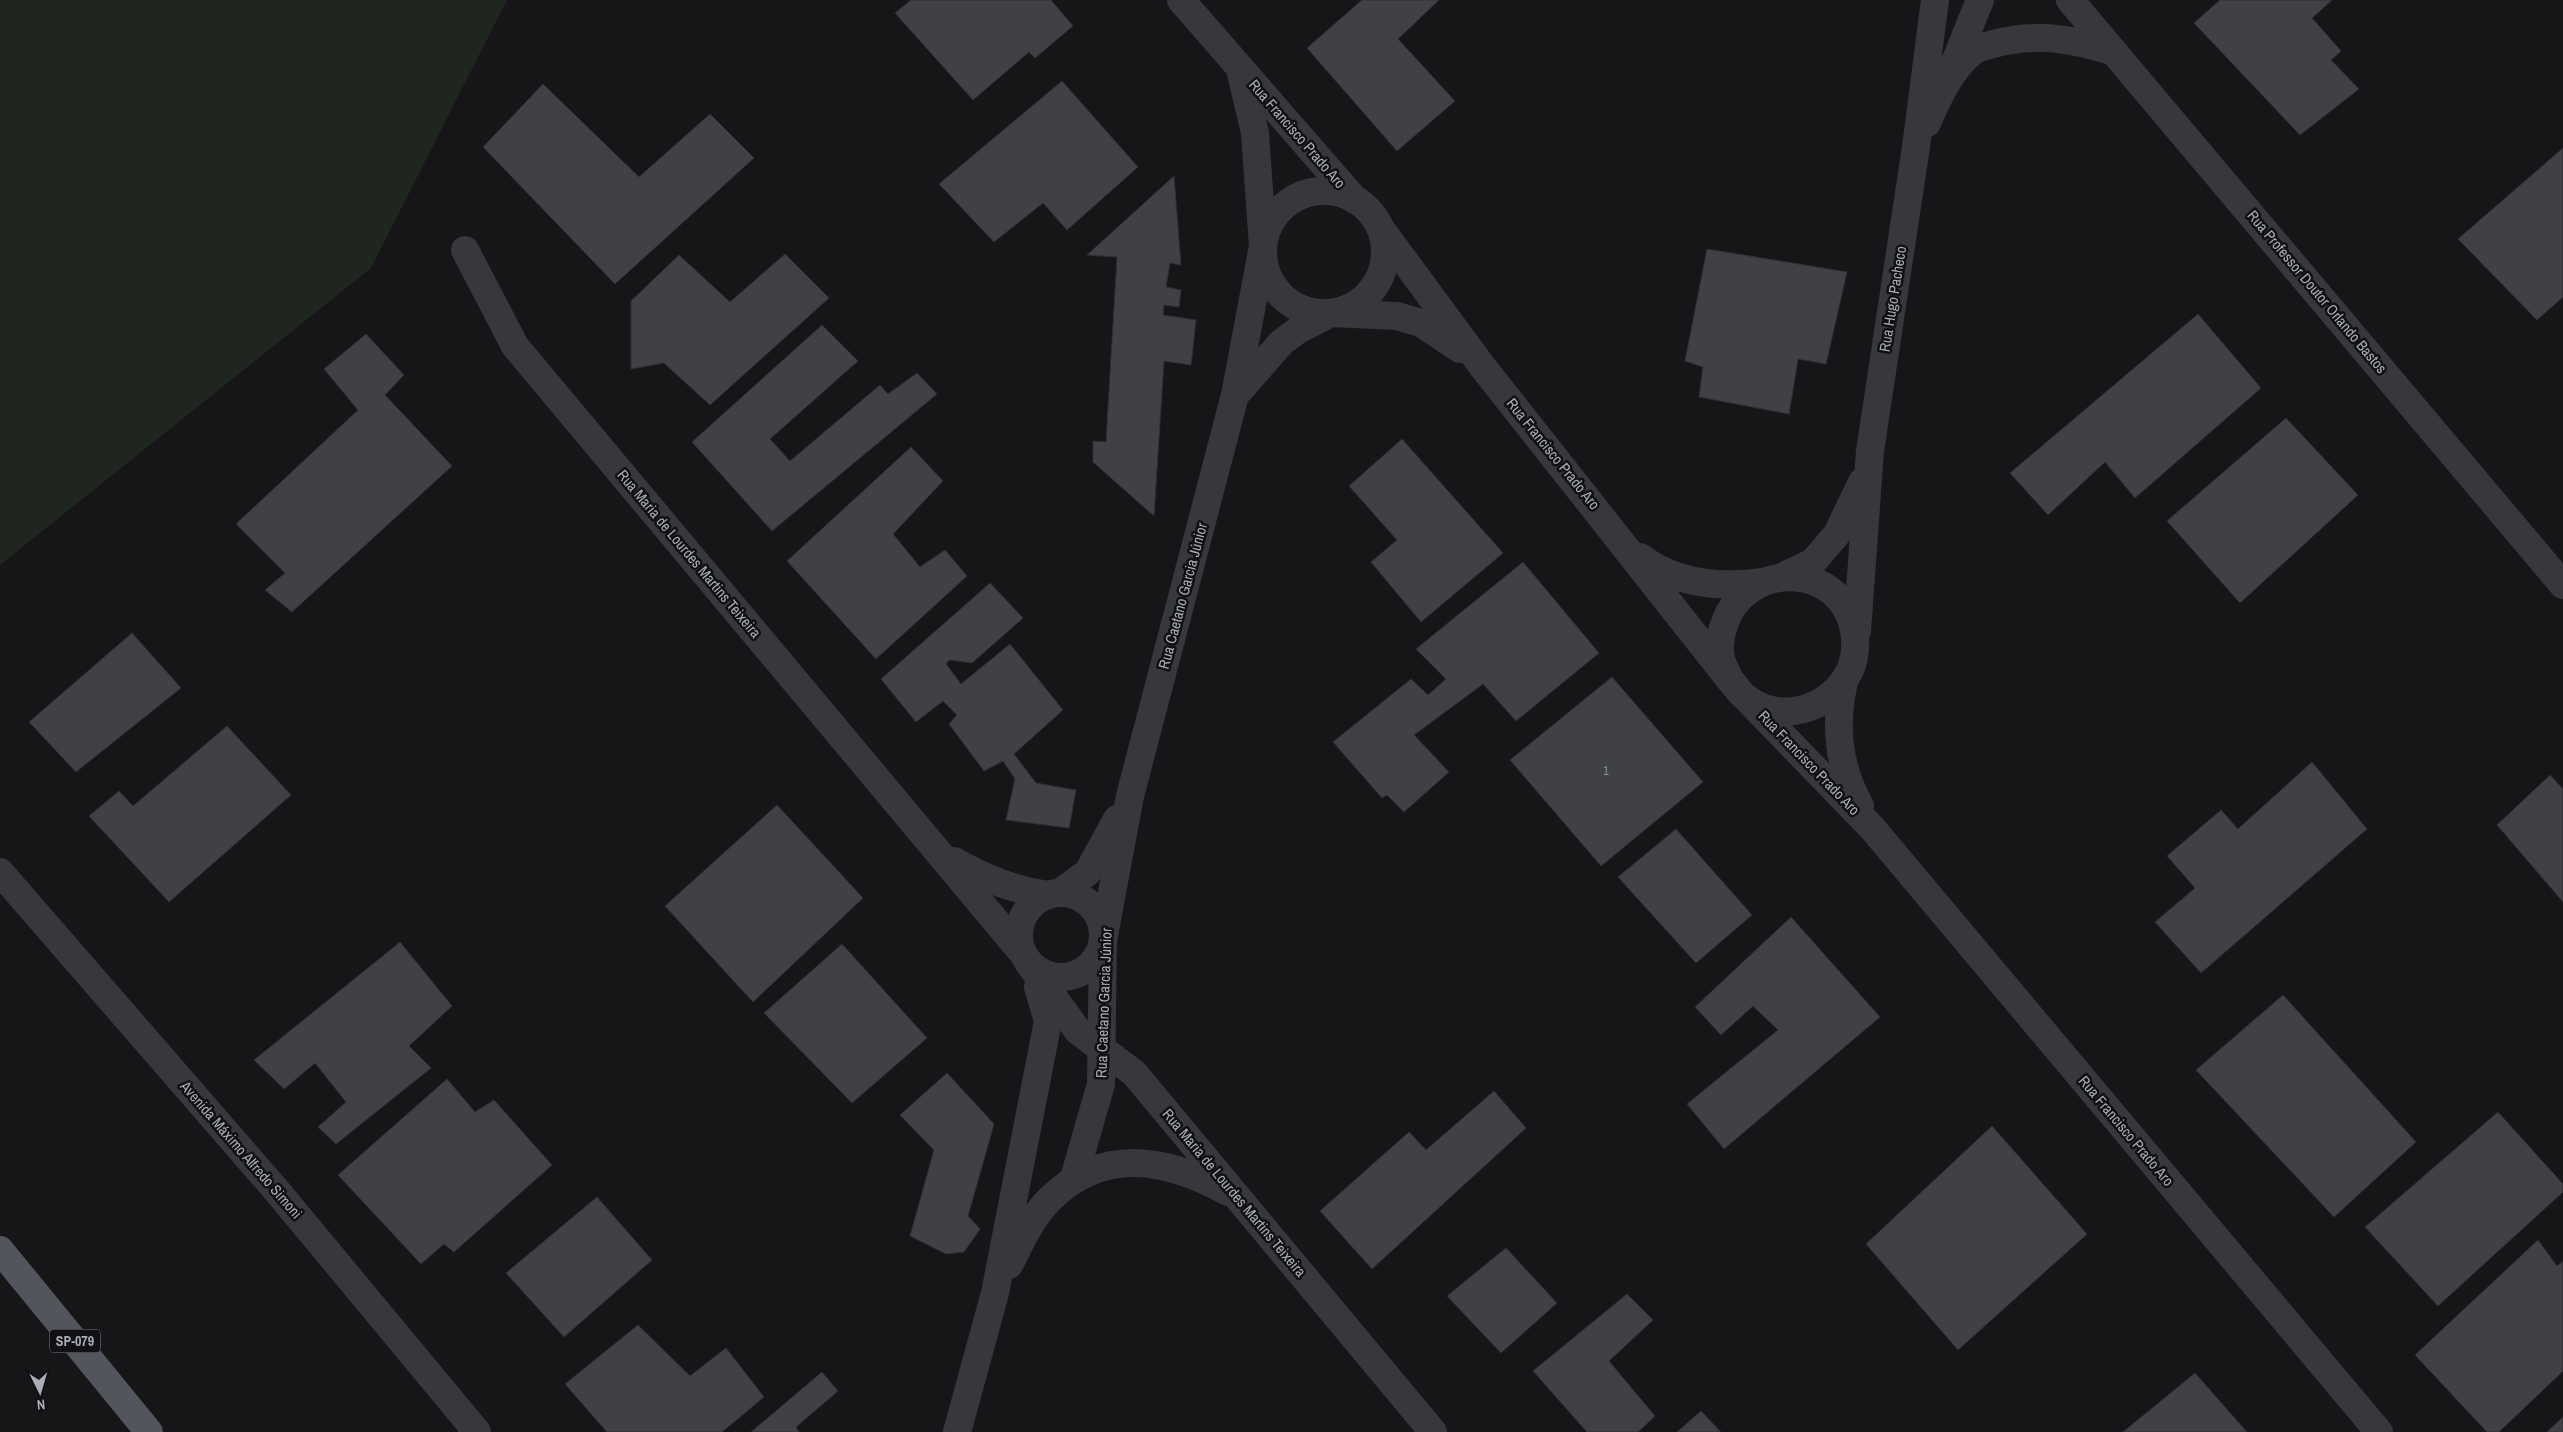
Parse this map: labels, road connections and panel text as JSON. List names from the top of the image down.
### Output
{
  "streets": {
    "main road": ["SP-079"],
    "street": [
      "Rua Francisco Prado Aro",
      "Rua Professor Doutor Orlando Bastos",
      "Rua Hugo Pacheco",
      "Rua Maria de Lourdes Martins Teixeira",
      "Rua Caetano Garcia Júnior",
      "Avenida Máximo Alfredo Simoni"
    ]
  },
  "crossings": [
    ["Rua Francisco Prado Aro", "Rua Hugo Pacheco"],
    ["Rua Francisco Prado Aro", "Rua Caetano Garcia Júnior"],
    ["Rua Professor Doutor Orlando Bastos", "Rua Hugo Pacheco"],
    ["Rua Maria de Lourdes Martins Teixeira", "Rua Caetano Garcia Júnior"]
  ],
  "house_numbers": ["1"],
  "north": "bottom"
}
